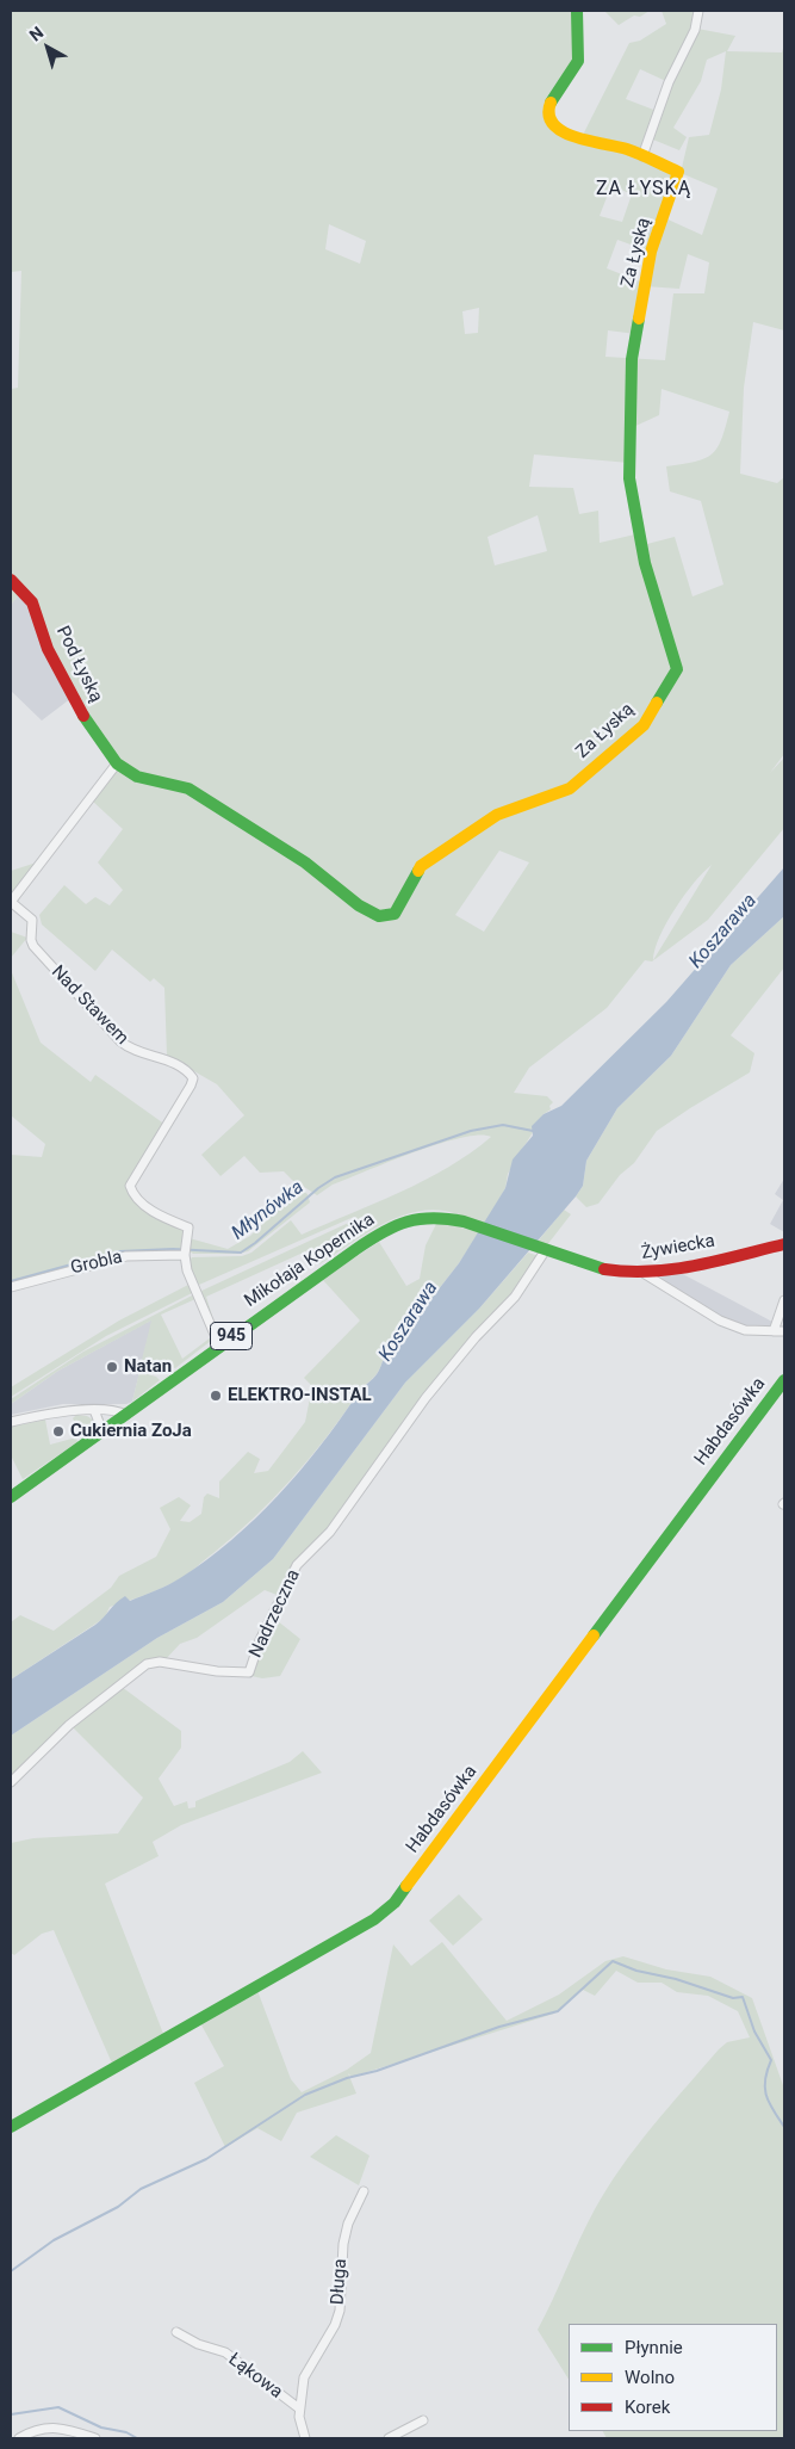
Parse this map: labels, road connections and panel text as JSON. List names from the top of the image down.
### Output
{
  "streets": {
    "street": [
      "Za Łyską",
      "Pod Łyską",
      "Nad Stawem",
      "Żywiecka",
      "Mikołaja Kopernika",
      "Grobla",
      "945",
      "Habdasówka",
      "Nadrzeczna",
      "Długa",
      "Łąkowa"
    ]
  },
  "crossings": [
    ["Za Łyską", "Pod Łyską"],
    ["Za Łyską", "Nad Stawem"],
    ["Pod Łyską", "Nad Stawem"],
    ["Nad Stawem", "Mikołaja Kopernika"],
    ["Nad Stawem", "Grobla"],
    ["Żywiecka", "Mikołaja Kopernika"],
    ["Żywiecka", "Nadrzeczna"],
    ["Mikołaja Kopernika", "Nadrzeczna"],
    ["Długa", "Łąkowa"]
  ],
  "districts": ["ZA ŁYSKĄ"],
  "water": ["Koszarawa", "Młynówka"],
  "places": ["Natan", "ELEKTRO-INSTAL", "Cukiernia ZoJa"],
  "legend": ["Płynnie", "Wolno", "Korek"],
  "north": "top left"
}
